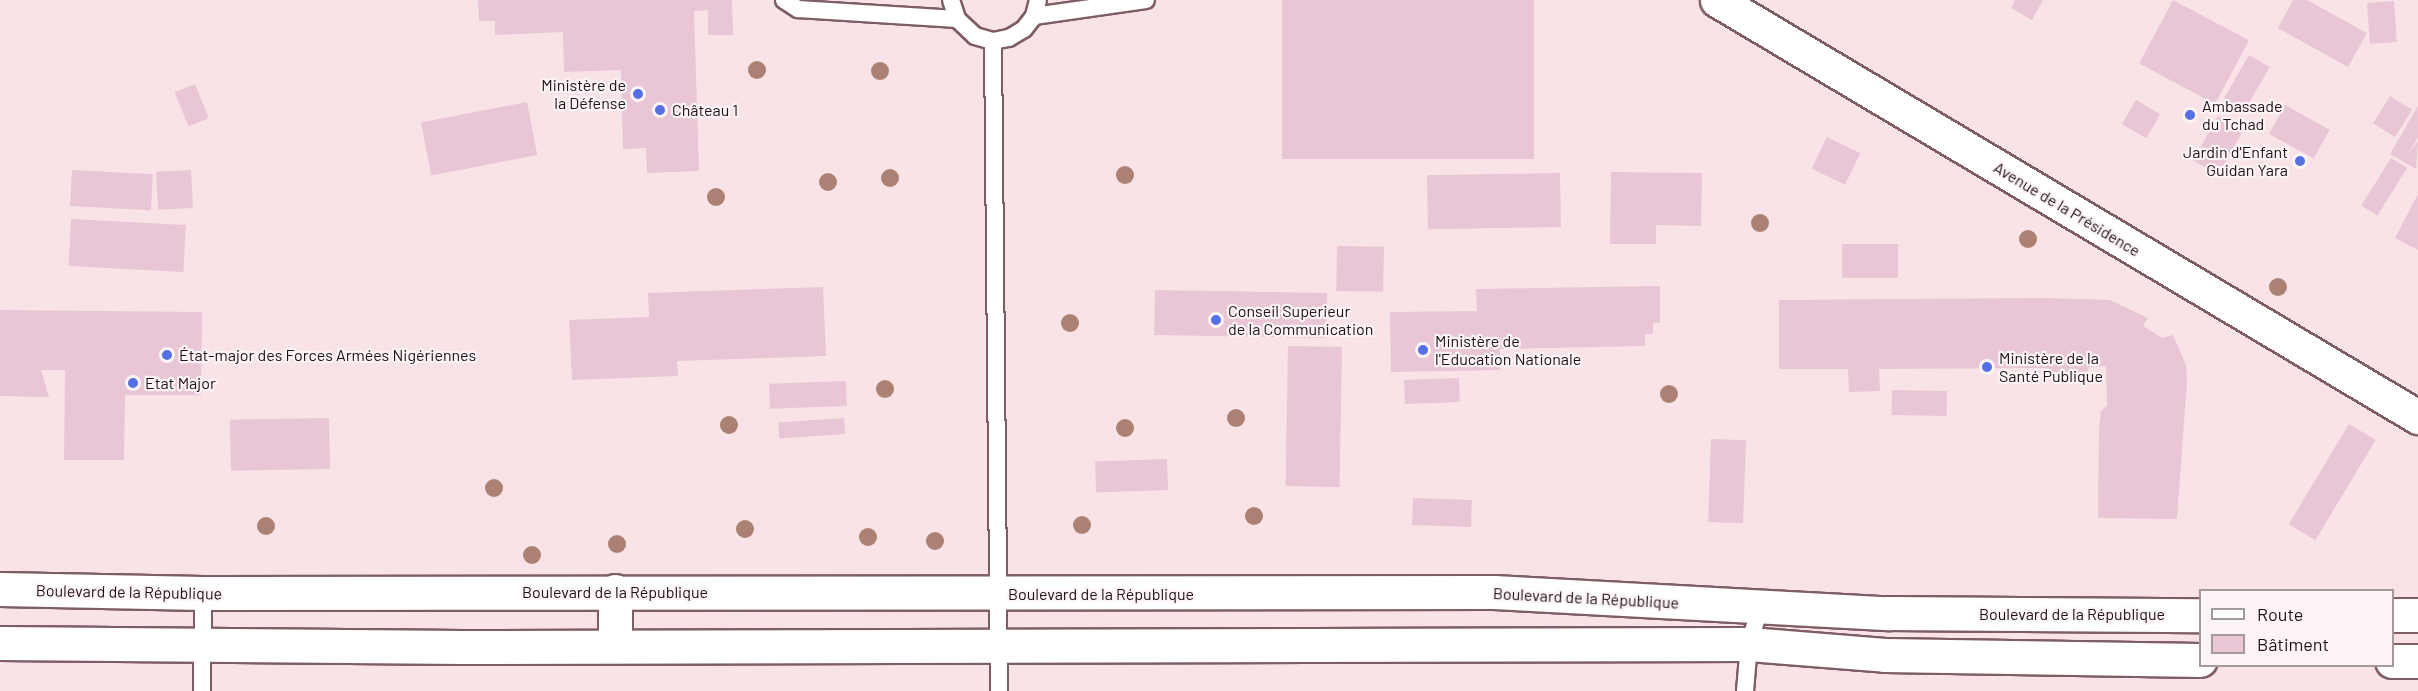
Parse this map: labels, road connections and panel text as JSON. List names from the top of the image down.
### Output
{
  "streets": {
    "main road": ["Avenue de la Présidence", "Boulevard de la République"]
  },
  "places": [
    "Ministère de la Défense",
    "Château 1",
    "Ambassade du Tchad",
    "Jardin d'Enfant Guidan Yara",
    "Conseil Superieur de la Communication",
    "Ministère de l'Education Nationale",
    "État-major des Forces Armées Nigériennes",
    "Ministère de la Santé Publique",
    "Etat Major"
  ],
  "legend": ["Route", "Bâtiment"]
}
